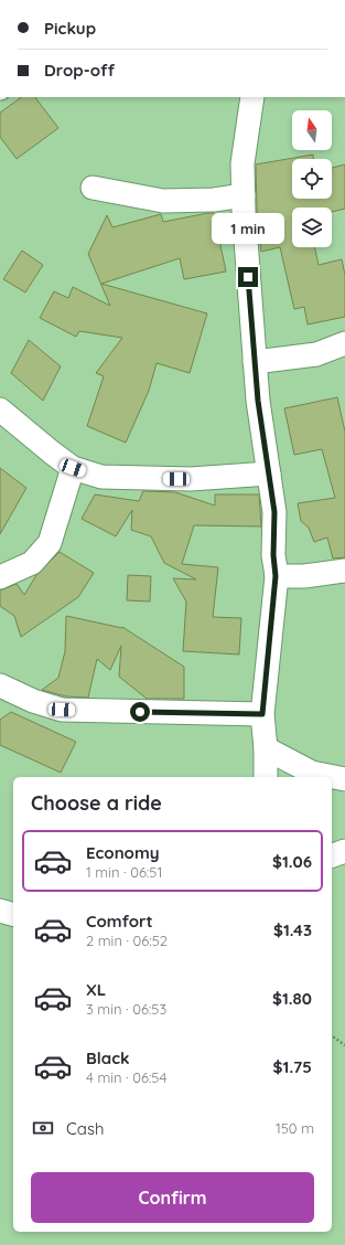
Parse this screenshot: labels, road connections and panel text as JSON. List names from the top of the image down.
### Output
{
  "north": "top",
  "page": {
    "banner": ["Pickup", "Drop-off"],
    "bubble": "1 min",
    "heading": "Choose a ride",
    "list": [
      {
        "name": "Economy",
        "note": "1 min · 06:51",
        "value": "$1.06"
      },
      {
        "name": "Comfort",
        "note": "2 min · 06:52",
        "value": "$1.43"
      },
      {
        "name": "XL",
        "note": "3 min · 06:53",
        "value": "$1.80"
      },
      {
        "name": "Black",
        "note": "4 min · 06:54",
        "value": "$1.75"
      }
    ],
    "pay": ["Cash", "150 m"],
    "buttons": "Confirm"
  }
}
